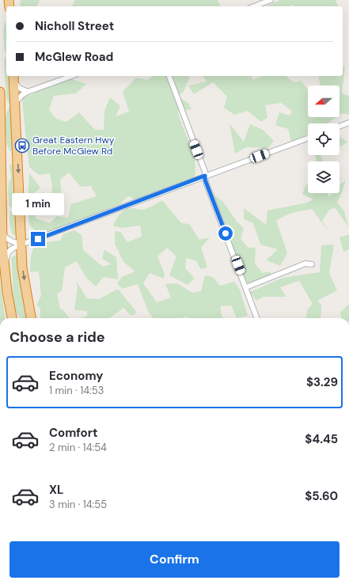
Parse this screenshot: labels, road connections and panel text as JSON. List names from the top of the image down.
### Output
{
  "places": {
    "bus stop": ["Great Eastern Hwy Before McGlew Rd"]
  },
  "north": "left",
  "page": {
    "banner": ["Nicholl Street", "McGlew Road"],
    "bubble": "1 min",
    "heading": "Choose a ride",
    "list": [
      {
        "name": "Economy",
        "note": "1 min · 14:53",
        "value": "$3.29"
      },
      {
        "name": "Comfort",
        "note": "2 min · 14:54",
        "value": "$4.45"
      },
      {
        "name": "XL",
        "note": "3 min · 14:55",
        "value": "$5.60"
      }
    ],
    "buttons": "Confirm"
  }
}
